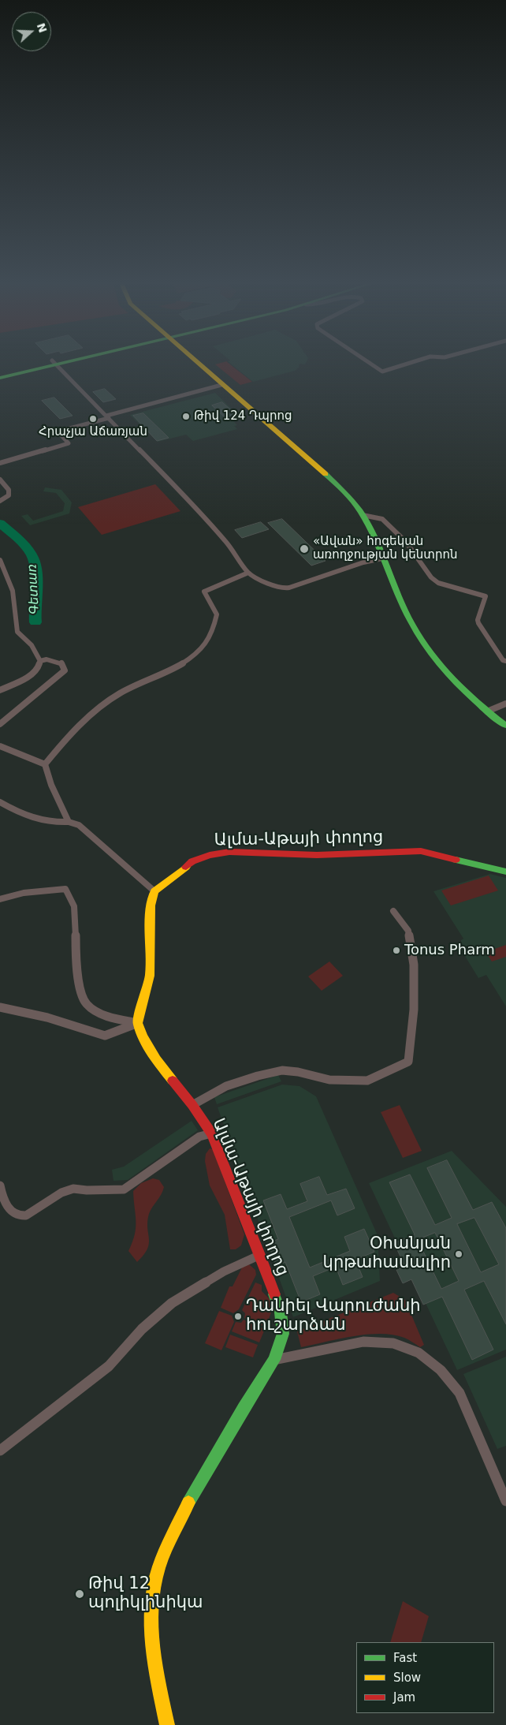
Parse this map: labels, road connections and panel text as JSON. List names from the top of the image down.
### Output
{
  "streets": {
    "main road": ["Ալմա-Աթայի փողոց"]
  },
  "water": ["Գետառ"],
  "places": [
    "Թիվ 124 Դպրոց",
    "Հրաչյա Աճառյան",
    "«Ավան» հոգեկան առողջության կենտրոն",
    "Tonus Pharm",
    "Օհանյան կրթահամալիր",
    "Դանիել Վարուժանի հուշարձան",
    "Թիվ 12 պոլիկլինիկա"
  ],
  "legend": ["Fast", "Slow", "Jam"],
  "north": "right"
}
